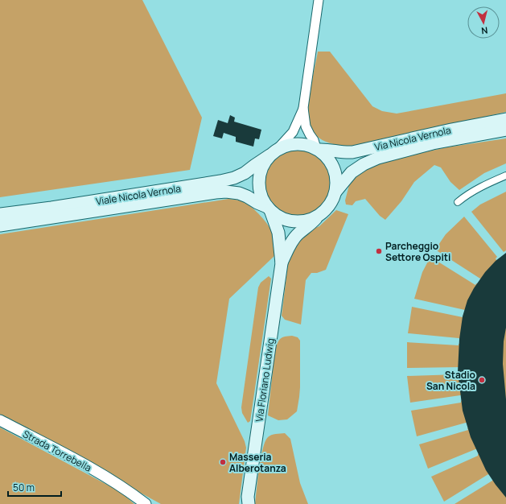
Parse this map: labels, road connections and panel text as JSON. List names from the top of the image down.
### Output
{
  "streets": {
    "main road": ["Via Nicola Vernola", "Viale Nicola Vernola", "Via Floriano Ludwig"],
    "street": ["Strada Torrebella"]
  },
  "crossings": [
    ["Via Nicola Vernola", "Viale Nicola Vernola"]
  ],
  "places": ["Parcheggio Settore Ospiti", "Stadio San Nicola", "Masseria Alberotanza"],
  "scale_bar": "50 m",
  "north": "bottom"
}
